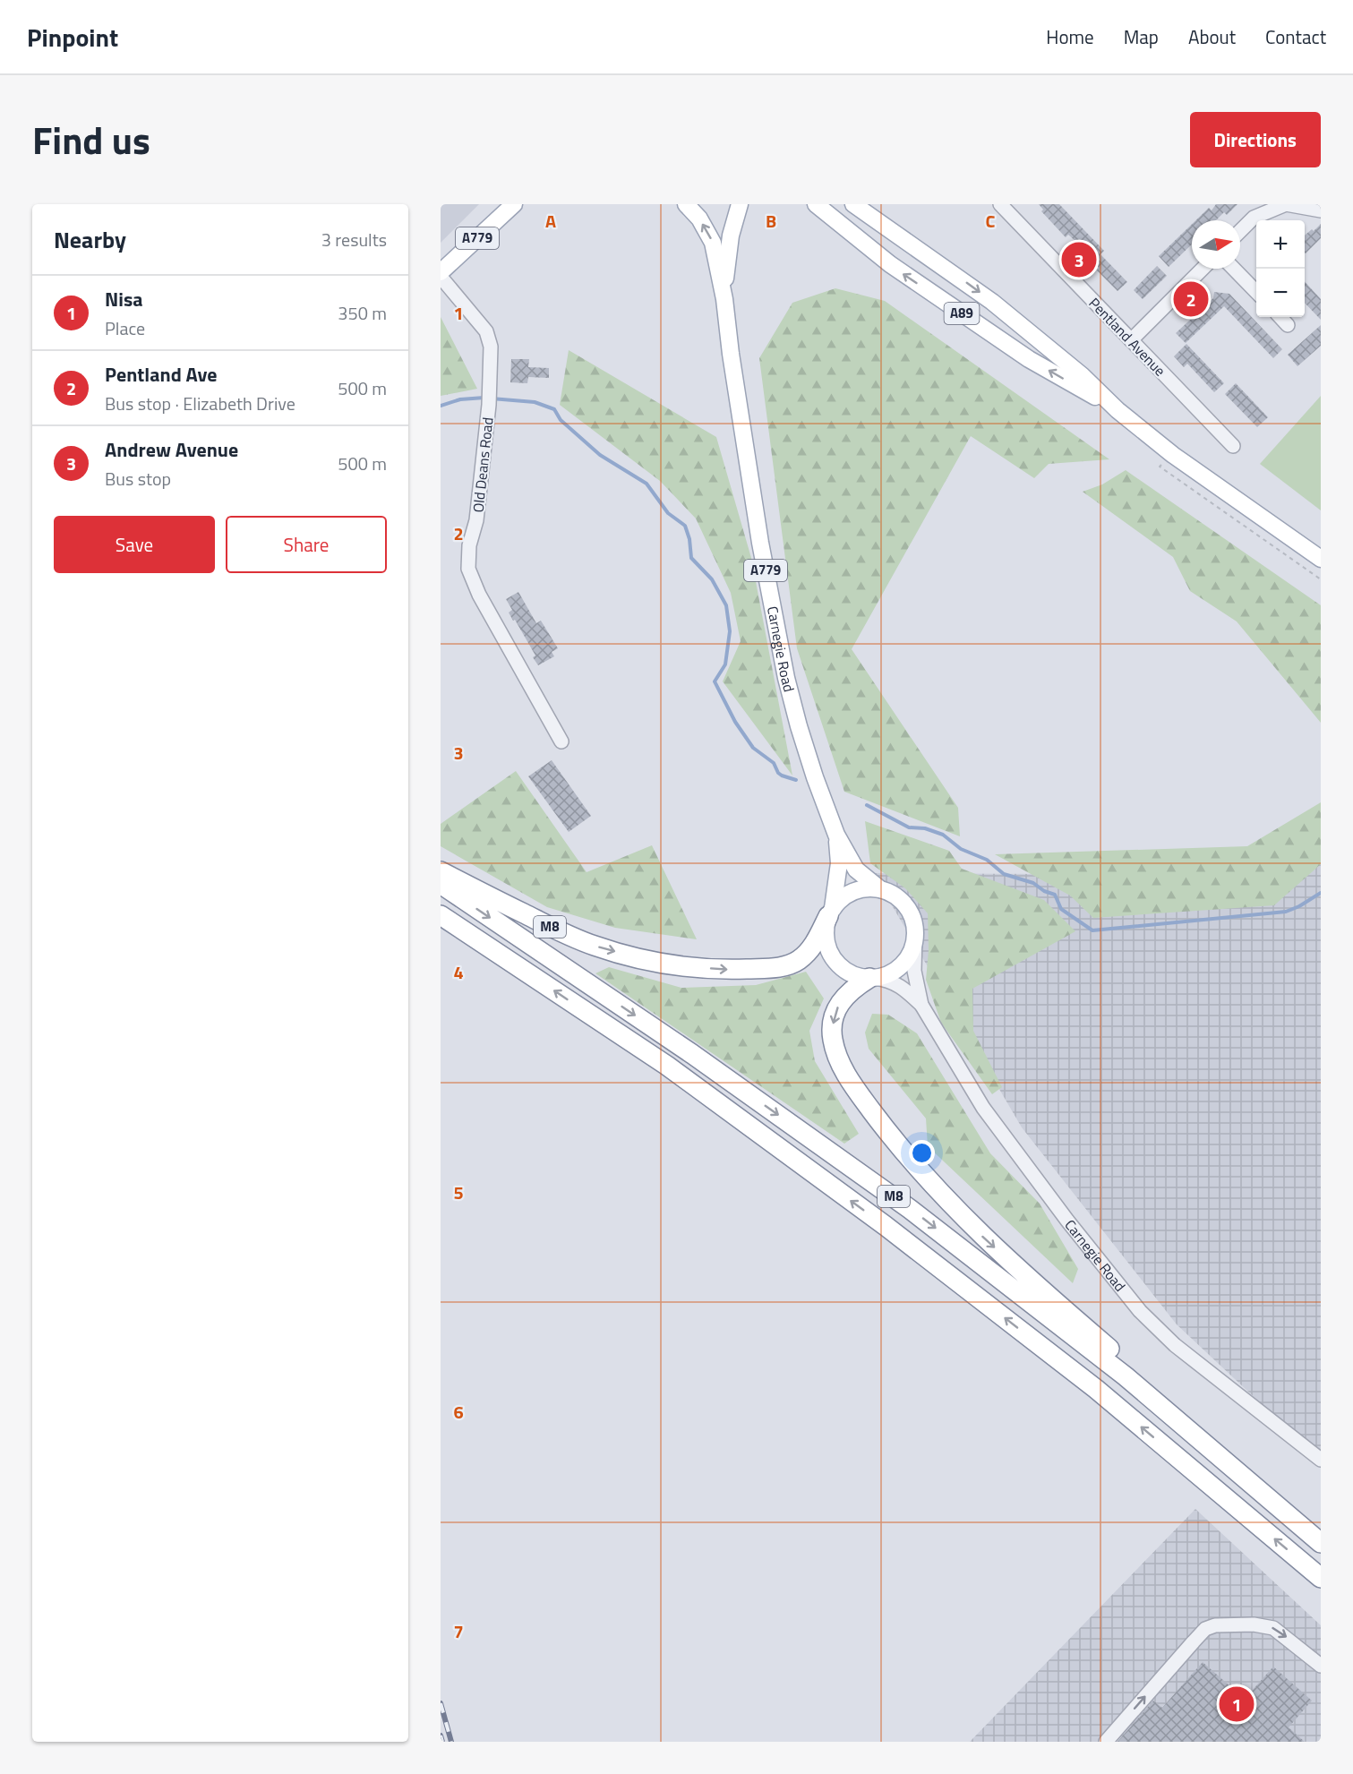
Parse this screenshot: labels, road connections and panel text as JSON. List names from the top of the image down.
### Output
{
  "streets": {
    "highway": ["M8"],
    "main road": ["A779", "A89", "Carnegie Road"],
    "street": ["Pentland Avenue", "Old Deans Road"]
  },
  "crossings": [
    ["A779", "Carnegie Road"],
    ["A779", "M8"],
    ["Carnegie Road", "M8"]
  ],
  "north": "right",
  "page": {
    "header": "Pinpoint",
    "nav": [
      "Home",
      "Map",
      "About",
      "Contact"
    ],
    "title": "Find us",
    "buttons": [
      "Directions",
      ["Save", "Share"]
    ],
    "heading": ["Nearby", "3 results"],
    "map_buttons": ["+", "−"],
    "pins": ["3", "2", "1"],
    "list": [
      {
        "mark": "1",
        "name": "Nisa",
        "note": "Place",
        "value": "350 m"
      },
      {
        "mark": "2",
        "name": "Pentland Ave",
        "note": "Bus stop · Elizabeth Drive",
        "value": "500 m"
      },
      {
        "mark": "3",
        "name": "Andrew Avenue",
        "note": "Bus stop",
        "value": "500 m"
      }
    ]
  },
  "grid": {
    "columns": ["A", "B", "C"],
    "rows": [
      "1",
      "2",
      "3",
      "4",
      "5",
      "6",
      "7"
    ]
  }
}
